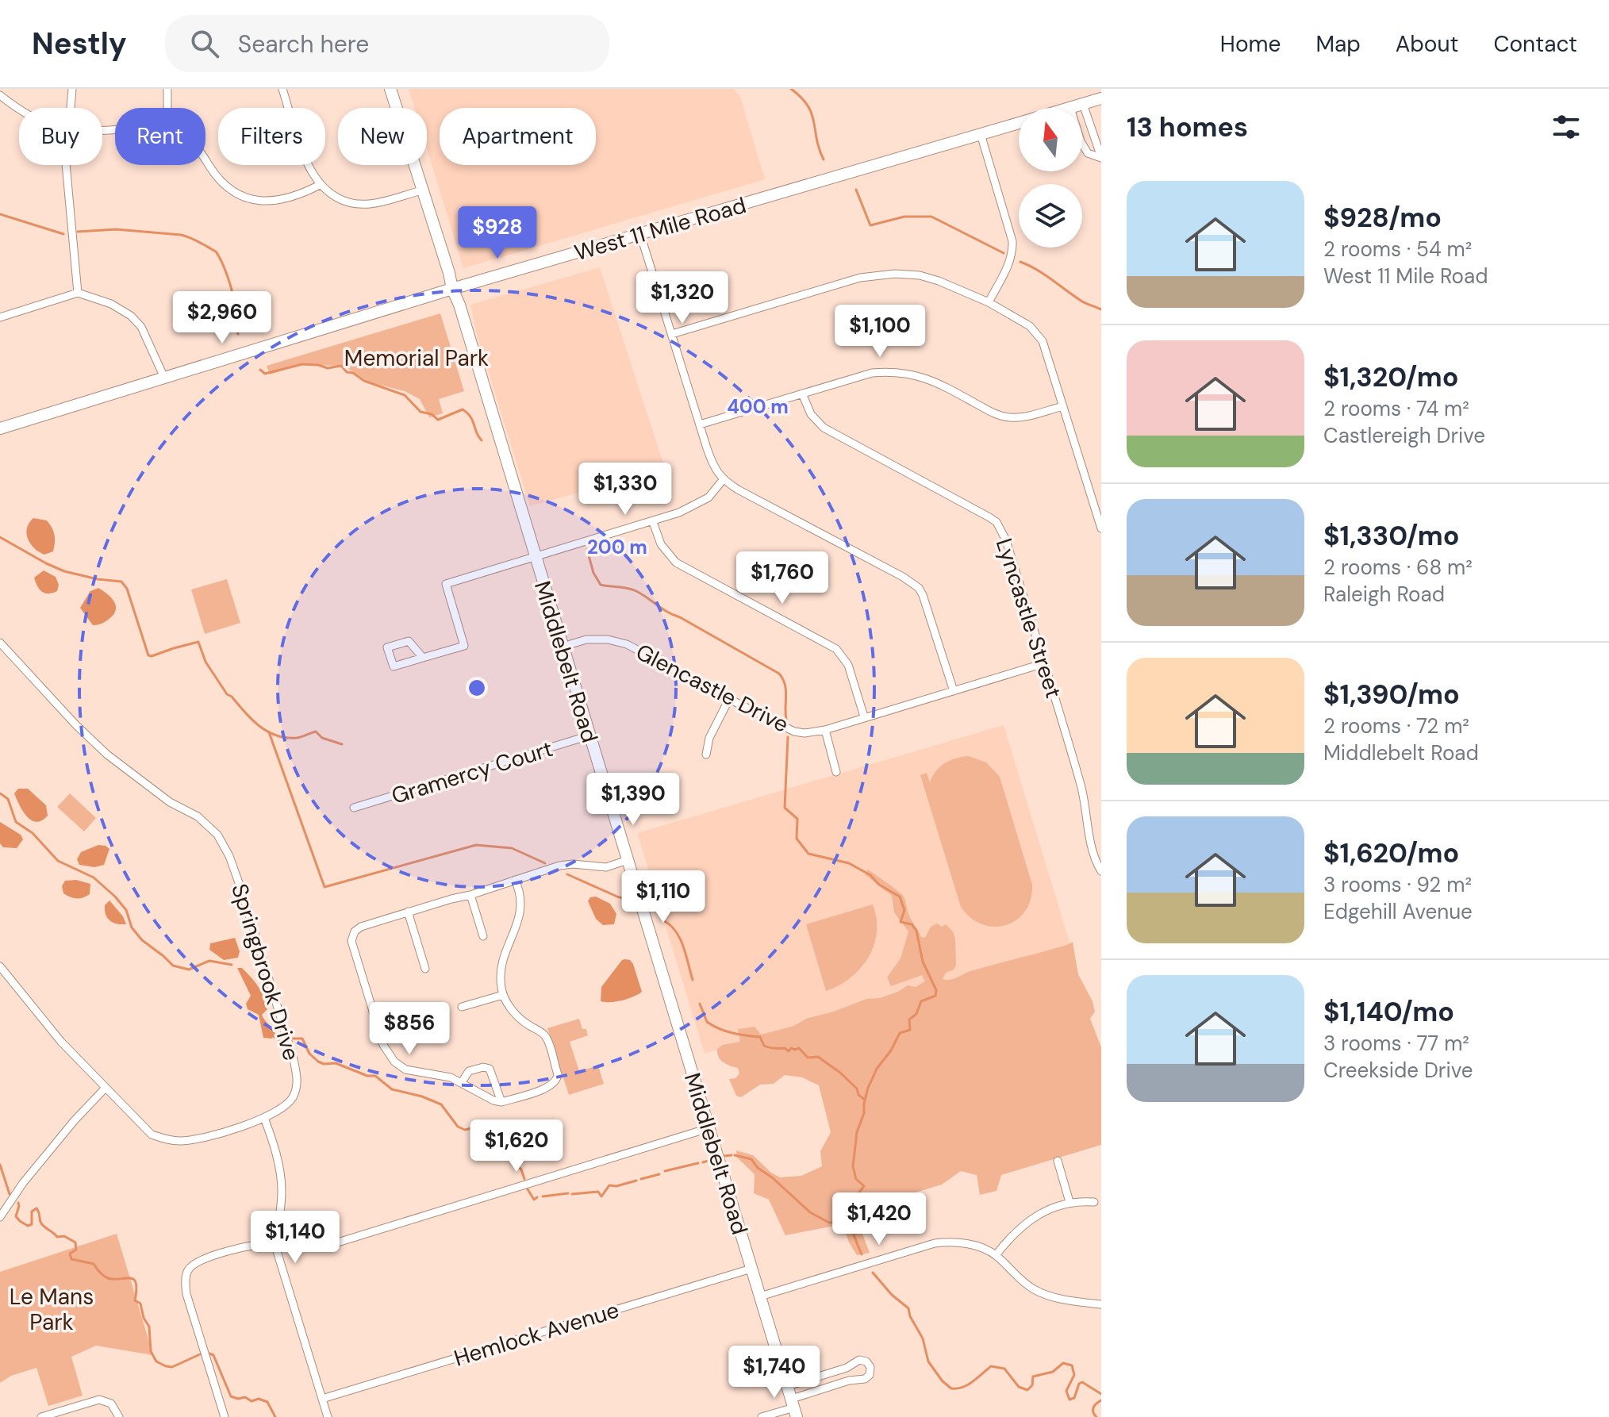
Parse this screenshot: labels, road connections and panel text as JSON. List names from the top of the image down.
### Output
{
  "streets": {
    "street": [
      "West 11 Mile Road",
      "Lyncastle Street",
      "Middlebelt Road",
      "Glencastle Drive",
      "Gramercy Court",
      "Springbrook Drive",
      "Hemlock Avenue"
    ]
  },
  "crossings": [
    ["West 11 Mile Road", "Middlebelt Road"],
    ["Lyncastle Street", "Glencastle Drive"],
    ["Middlebelt Road", "Glencastle Drive"],
    ["Middlebelt Road", "Gramercy Court"],
    ["Middlebelt Road", "Hemlock Avenue"]
  ],
  "parks": ["Memorial Park", "Le Mans Park"],
  "north": "top",
  "page": {
    "header": "Nestly",
    "search": "Search here",
    "nav": [
      "Home",
      "Map",
      "About",
      "Contact"
    ],
    "heading": "13 homes",
    "chip": [
      "Buy",
      "Rent",
      "Filters",
      "New",
      "Apartment"
    ],
    "list": [
      {
        "name": "$928/mo",
        "note": "2 rooms · 54 m² · West 11 Mile Road"
      },
      {
        "name": "$1,320/mo",
        "note": "2 rooms · 74 m² · Castlereigh Drive"
      },
      {
        "name": "$1,330/mo",
        "note": "2 rooms · 68 m² · Raleigh Road"
      },
      {
        "name": "$1,390/mo",
        "note": "2 rooms · 72 m² · Middlebelt Road"
      },
      {
        "name": "$1,620/mo",
        "note": "3 rooms · 92 m² · Edgehill Avenue"
      },
      {
        "name": "$1,140/mo",
        "note": "3 rooms · 77 m² · Creekside Drive"
      }
    ],
    "price": [
      "$928",
      "$1,320",
      "$2,960",
      "$1,100",
      "$1,330",
      "$1,760",
      "$1,390",
      "$1,110",
      "$856",
      "$1,620",
      "$1,420",
      "$1,140",
      "$1,740"
    ]
  },
  "rings": ["400 m", "200 m"]
}
